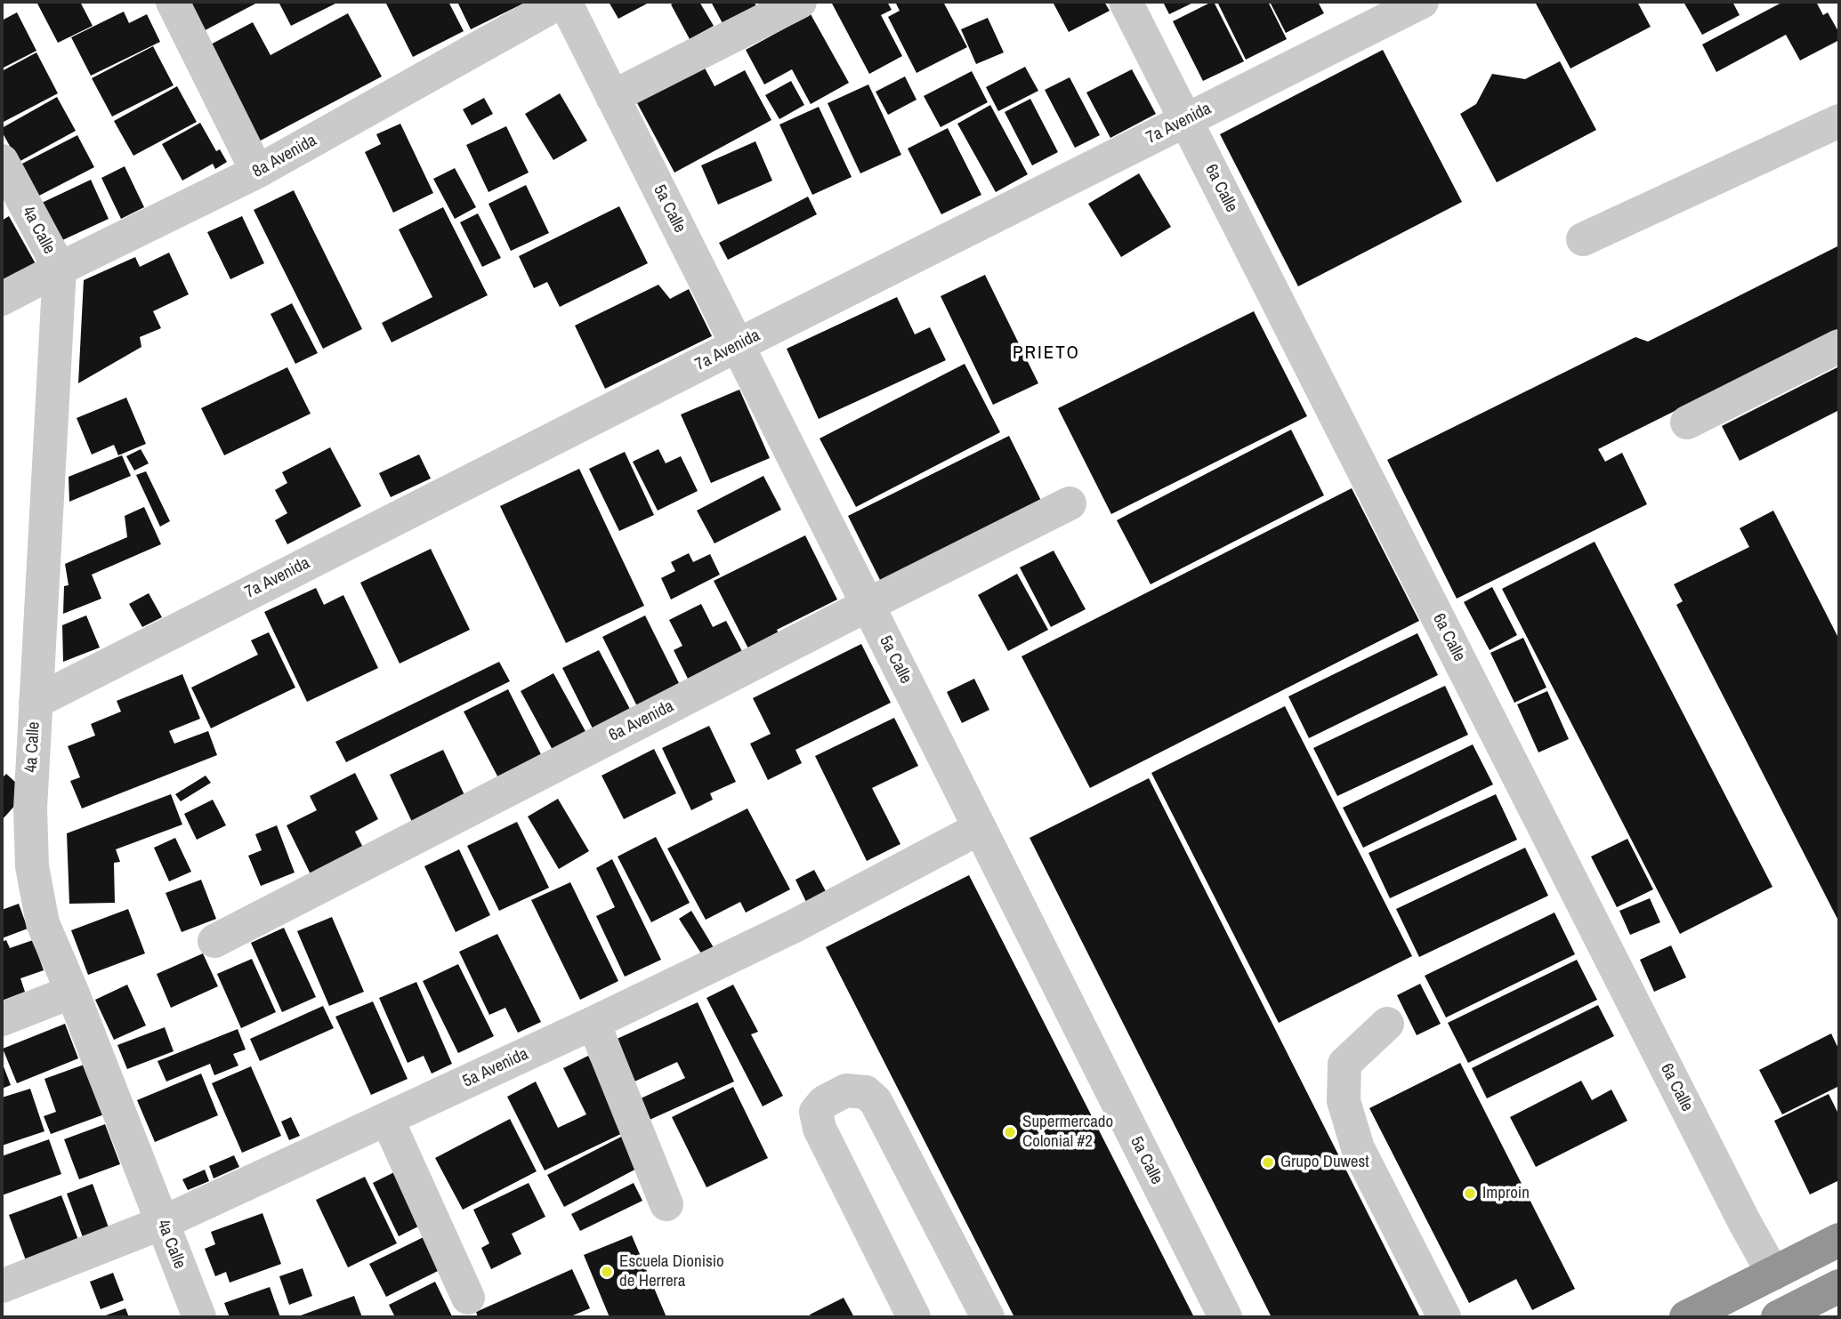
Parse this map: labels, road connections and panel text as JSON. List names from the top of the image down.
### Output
{
  "streets": {
    "street": [
      "7a Avenida",
      "8a Avenida",
      "6a Calle",
      "5a Calle",
      "4a Calle",
      "6a Avenida",
      "5a Avenida"
    ]
  },
  "crossings": [
    ["7a Avenida", "6a Calle"],
    ["7a Avenida", "5a Calle"],
    ["7a Avenida", "4a Calle"],
    ["8a Avenida", "5a Calle"],
    ["8a Avenida", "4a Calle"],
    ["5a Calle", "6a Avenida"],
    ["5a Calle", "5a Avenida"],
    ["4a Calle", "5a Avenida"]
  ],
  "districts": ["PRIETO"],
  "places": [
    "Supermercado Colonial #2",
    "Grupo Duwest",
    "Improin",
    "Escuela Dionisio de Herrera"
  ]
}
